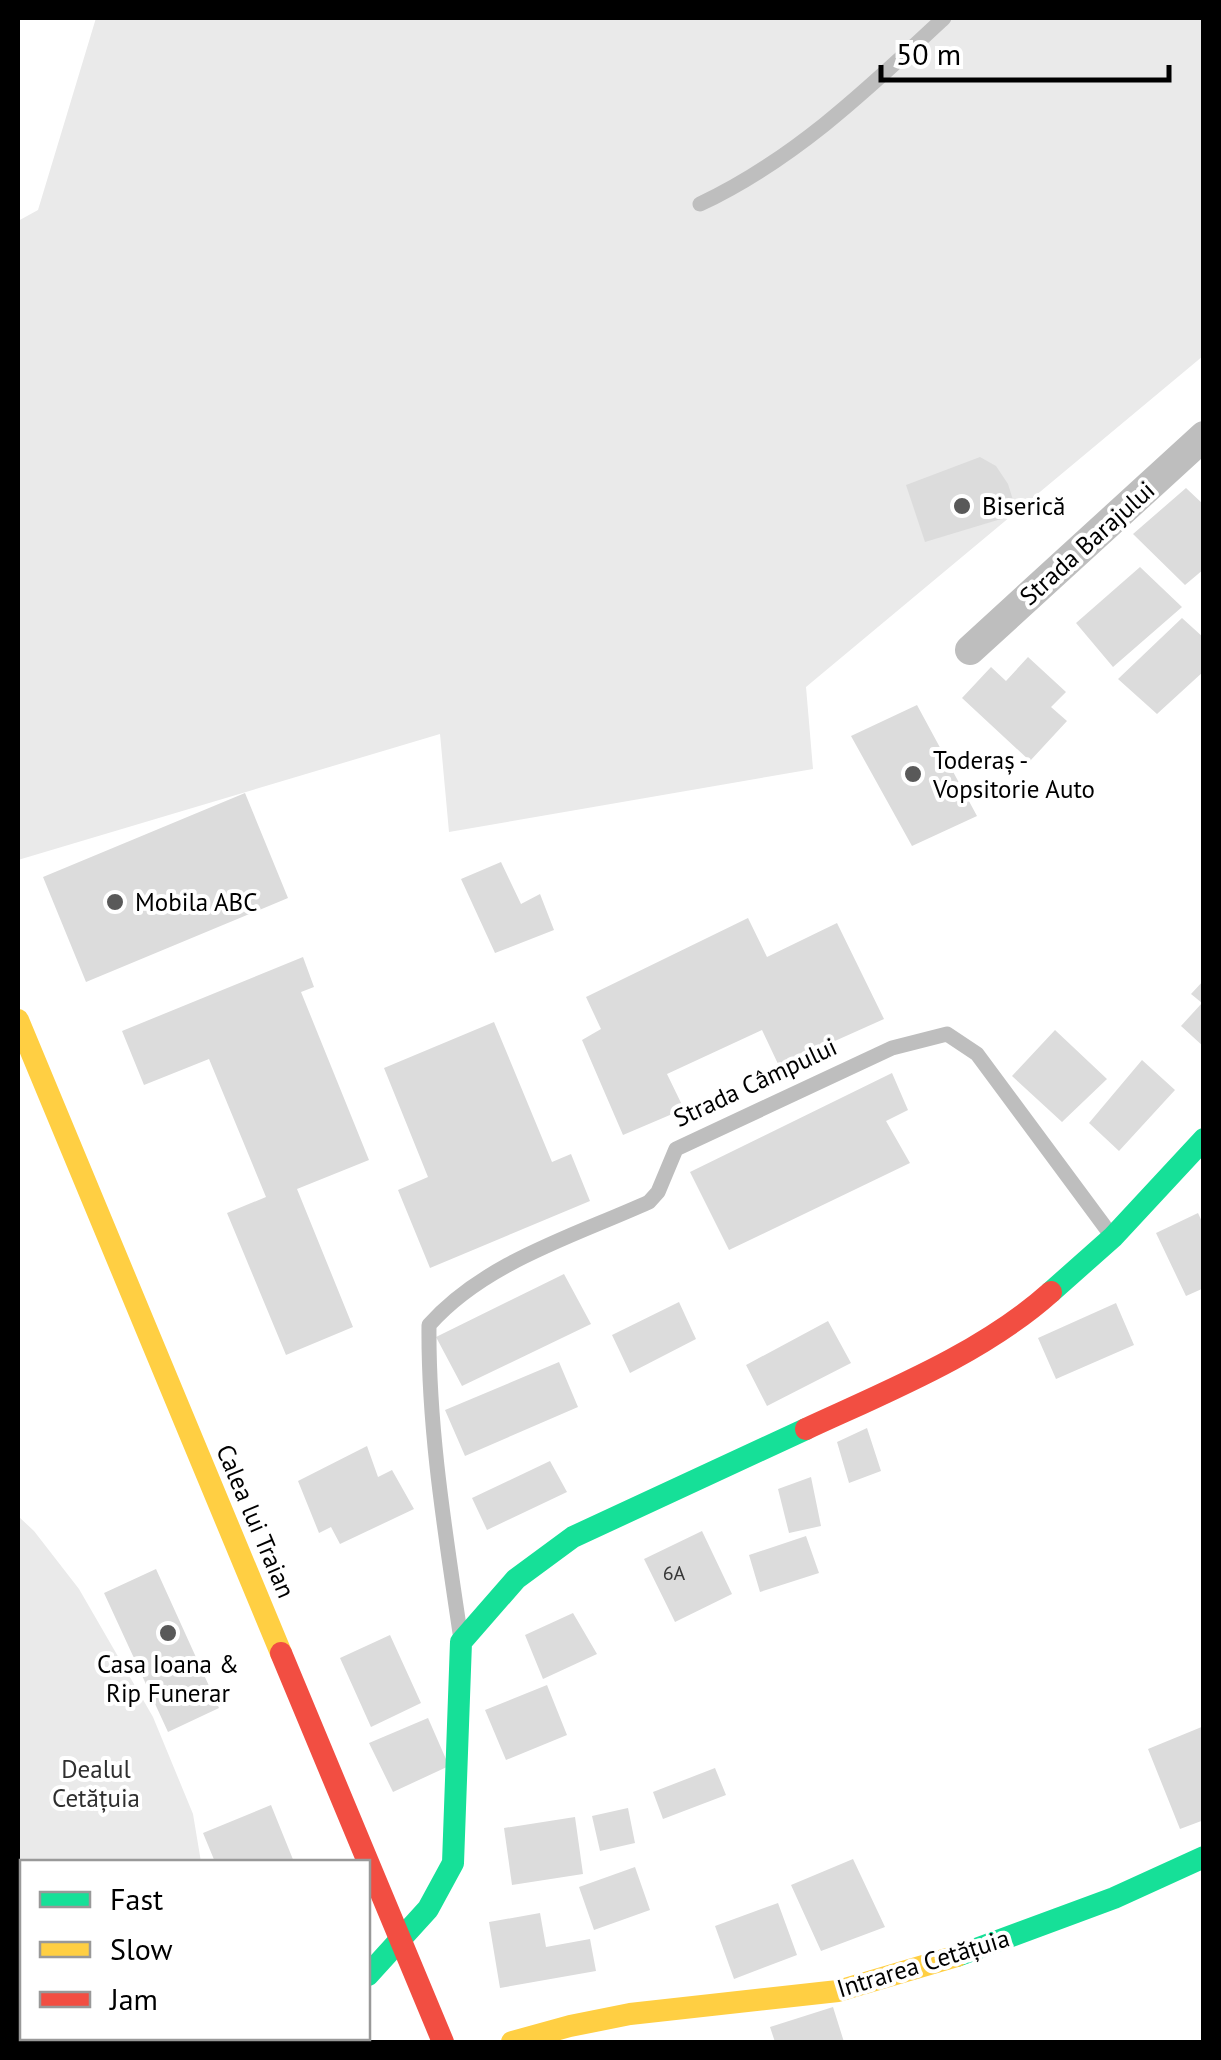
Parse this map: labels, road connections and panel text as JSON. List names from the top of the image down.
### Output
{
  "streets": {
    "street": [
      "Strada Barajului",
      "Strada Câmpului",
      "Calea lui Traian",
      "Intrarea Cetățuia"
    ]
  },
  "crossings": [
    ["Strada Câmpului", "Calea lui Traian"]
  ],
  "parks": ["Dealul Cetățuia"],
  "places": [
    "Biserică",
    "Toderaș - Vopsitorie Auto",
    "Mobila ABC",
    "Casa Ioana & Rip Funerar"
  ],
  "house_numbers": ["6A"],
  "legend": ["Fast", "Slow", "Jam"],
  "scale_bar": "50 m"
}
